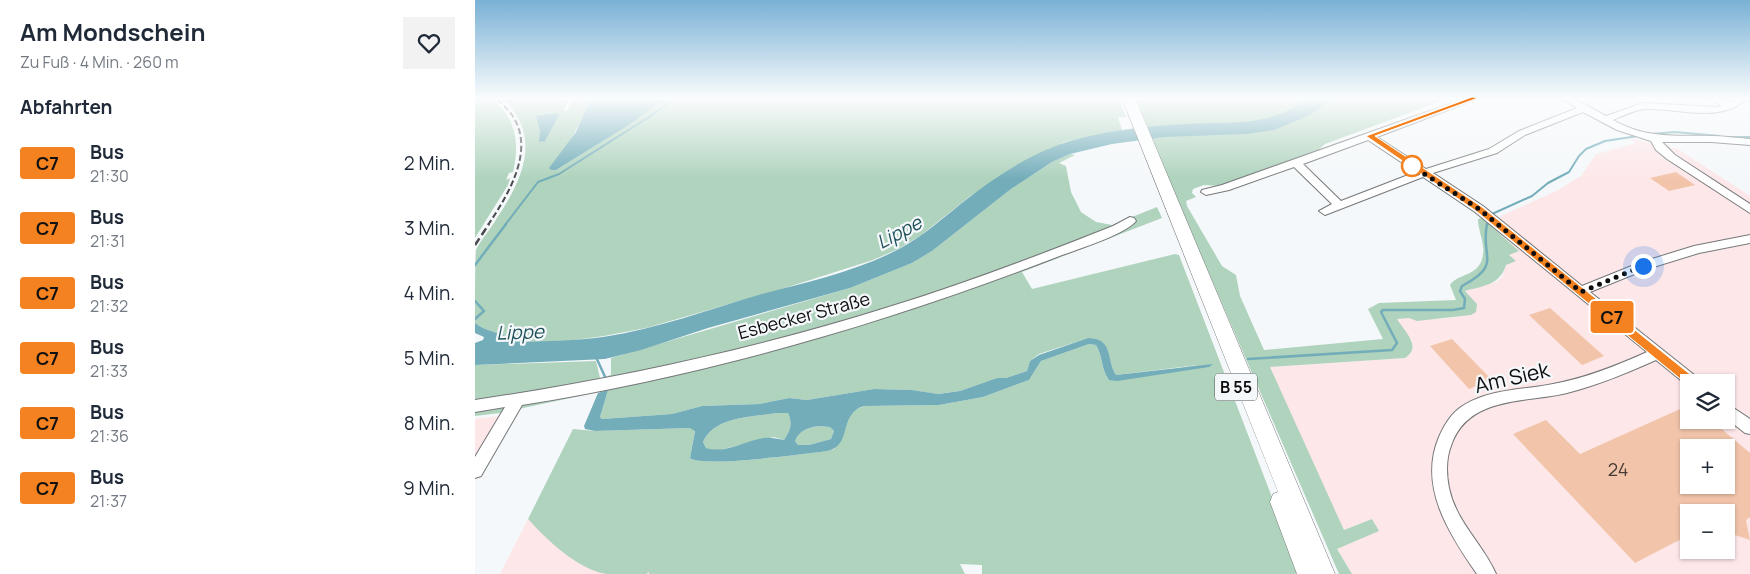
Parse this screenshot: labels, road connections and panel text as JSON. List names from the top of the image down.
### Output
{
  "streets": {
    "highway": ["B 55"],
    "street": ["Esbecker Straße", "Am Siek"]
  },
  "water": ["Lippe"],
  "lines": ["bus line C7"],
  "house_numbers": ["24"],
  "page": {
    "heading": [
      ["Am Mondschein", "Zu Fuß · 4 Min. · 260 m"],
      "Abfahrten"
    ],
    "on_map": "C7",
    "list": [
      {
        "mark": "C7",
        "name": "Bus",
        "note": "21:30",
        "value": "2 Min."
      },
      {
        "mark": "C7",
        "name": "Bus",
        "note": "21:31",
        "value": "3 Min."
      },
      {
        "mark": "C7",
        "name": "Bus",
        "note": "21:32",
        "value": "4 Min."
      },
      {
        "mark": "C7",
        "name": "Bus",
        "note": "21:33",
        "value": "5 Min."
      },
      {
        "mark": "C7",
        "name": "Bus",
        "note": "21:36",
        "value": "8 Min."
      },
      {
        "mark": "C7",
        "name": "Bus",
        "note": "21:37",
        "value": "9 Min."
      }
    ],
    "map_buttons": ["+", "−"]
  }
}
